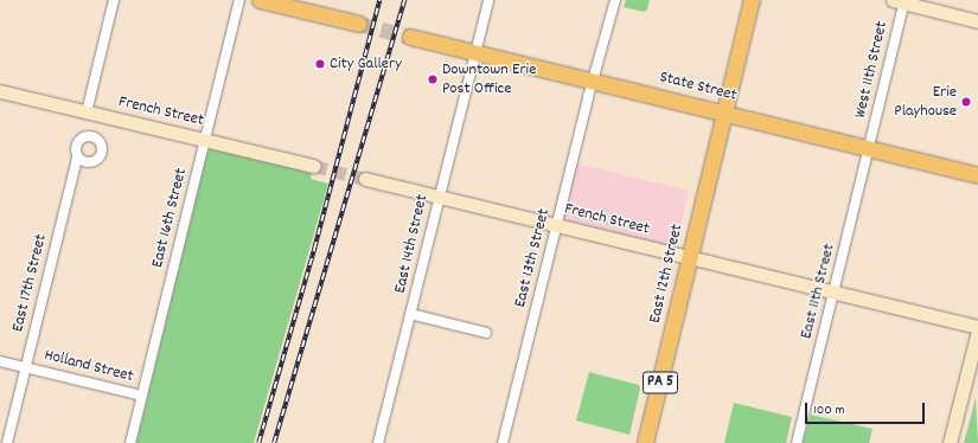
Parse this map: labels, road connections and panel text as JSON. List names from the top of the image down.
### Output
{
  "streets": {
    "main road": [
      "State Street",
      "French Street",
      "East 12th Street",
      "PA 5"
    ],
    "street": [
      "West 11th Street",
      "East 16th Street",
      "East 14th Street",
      "East 13th Street",
      "East 17th Street",
      "East 11th Street",
      "Holland Street"
    ]
  },
  "crossings": [
    ["West 11th Street", "State Street"],
    ["West 11th Street", "East 11th Street"],
    ["State Street", "East 14th Street"],
    ["State Street", "East 13th Street"],
    ["State Street", "East 12th Street"],
    ["State Street", "East 11th Street"],
    ["State Street", "PA 5"],
    ["French Street", "East 16th Street"],
    ["French Street", "East 14th Street"],
    ["French Street", "East 13th Street"],
    ["French Street", "East 12th Street"],
    ["French Street", "East 11th Street"],
    ["East 16th Street", "Holland Street"],
    ["East 12th Street", "PA 5"],
    ["East 17th Street", "Holland Street"]
  ],
  "places": ["City Gallery", "Downtown Erie Post Office", "Erie Playhouse"],
  "scale_bar": "100 m"
}
